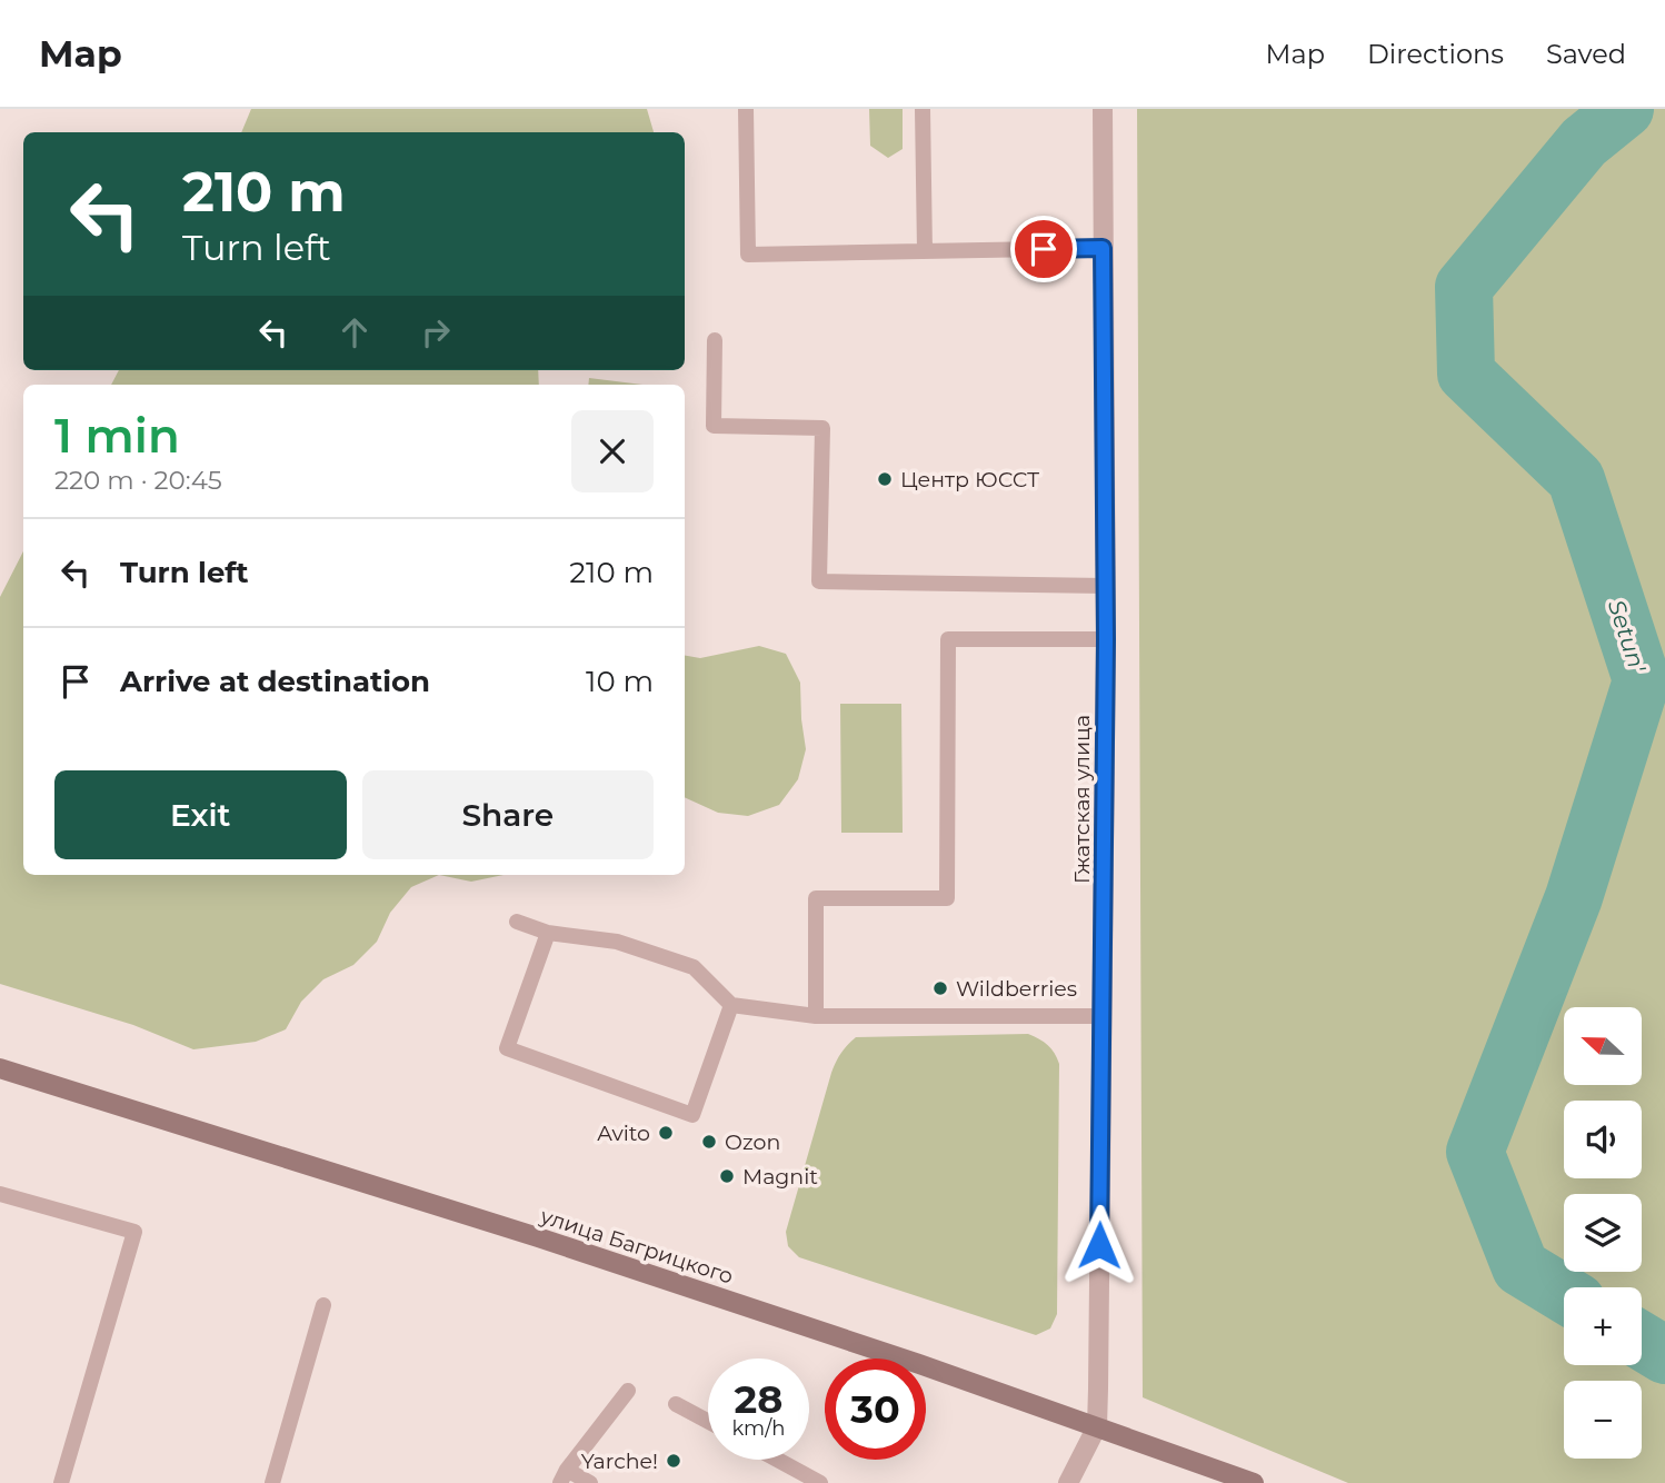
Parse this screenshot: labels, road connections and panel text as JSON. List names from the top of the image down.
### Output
{
  "streets": {
    "street": ["Гжатская улица", "улица Багрицкого"]
  },
  "crossings": [
    ["Гжатская улица", "улица Багрицкого"]
  ],
  "water": ["Setun'"],
  "places": [
    "Центр ЮССТ",
    "Wildberries",
    "Avito",
    "Ozon",
    "Magnit",
    "Yarche!"
  ],
  "north": "left",
  "page": {
    "header": "Map",
    "nav": ["Map", "Directions", "Saved"],
    "turn": ["210 m", "Turn left"],
    "heading": ["1 min", "220 m · 20:45"],
    "list": [
      {
        "name": "Turn left",
        "value": "210 m"
      },
      {
        "name": "Arrive at destination",
        "value": "10 m"
      }
    ],
    "buttons": ["Exit", "Share"],
    "map_buttons": ["+", "−"],
    "speed": "28 km/h",
    "limit": "30"
  }
}
